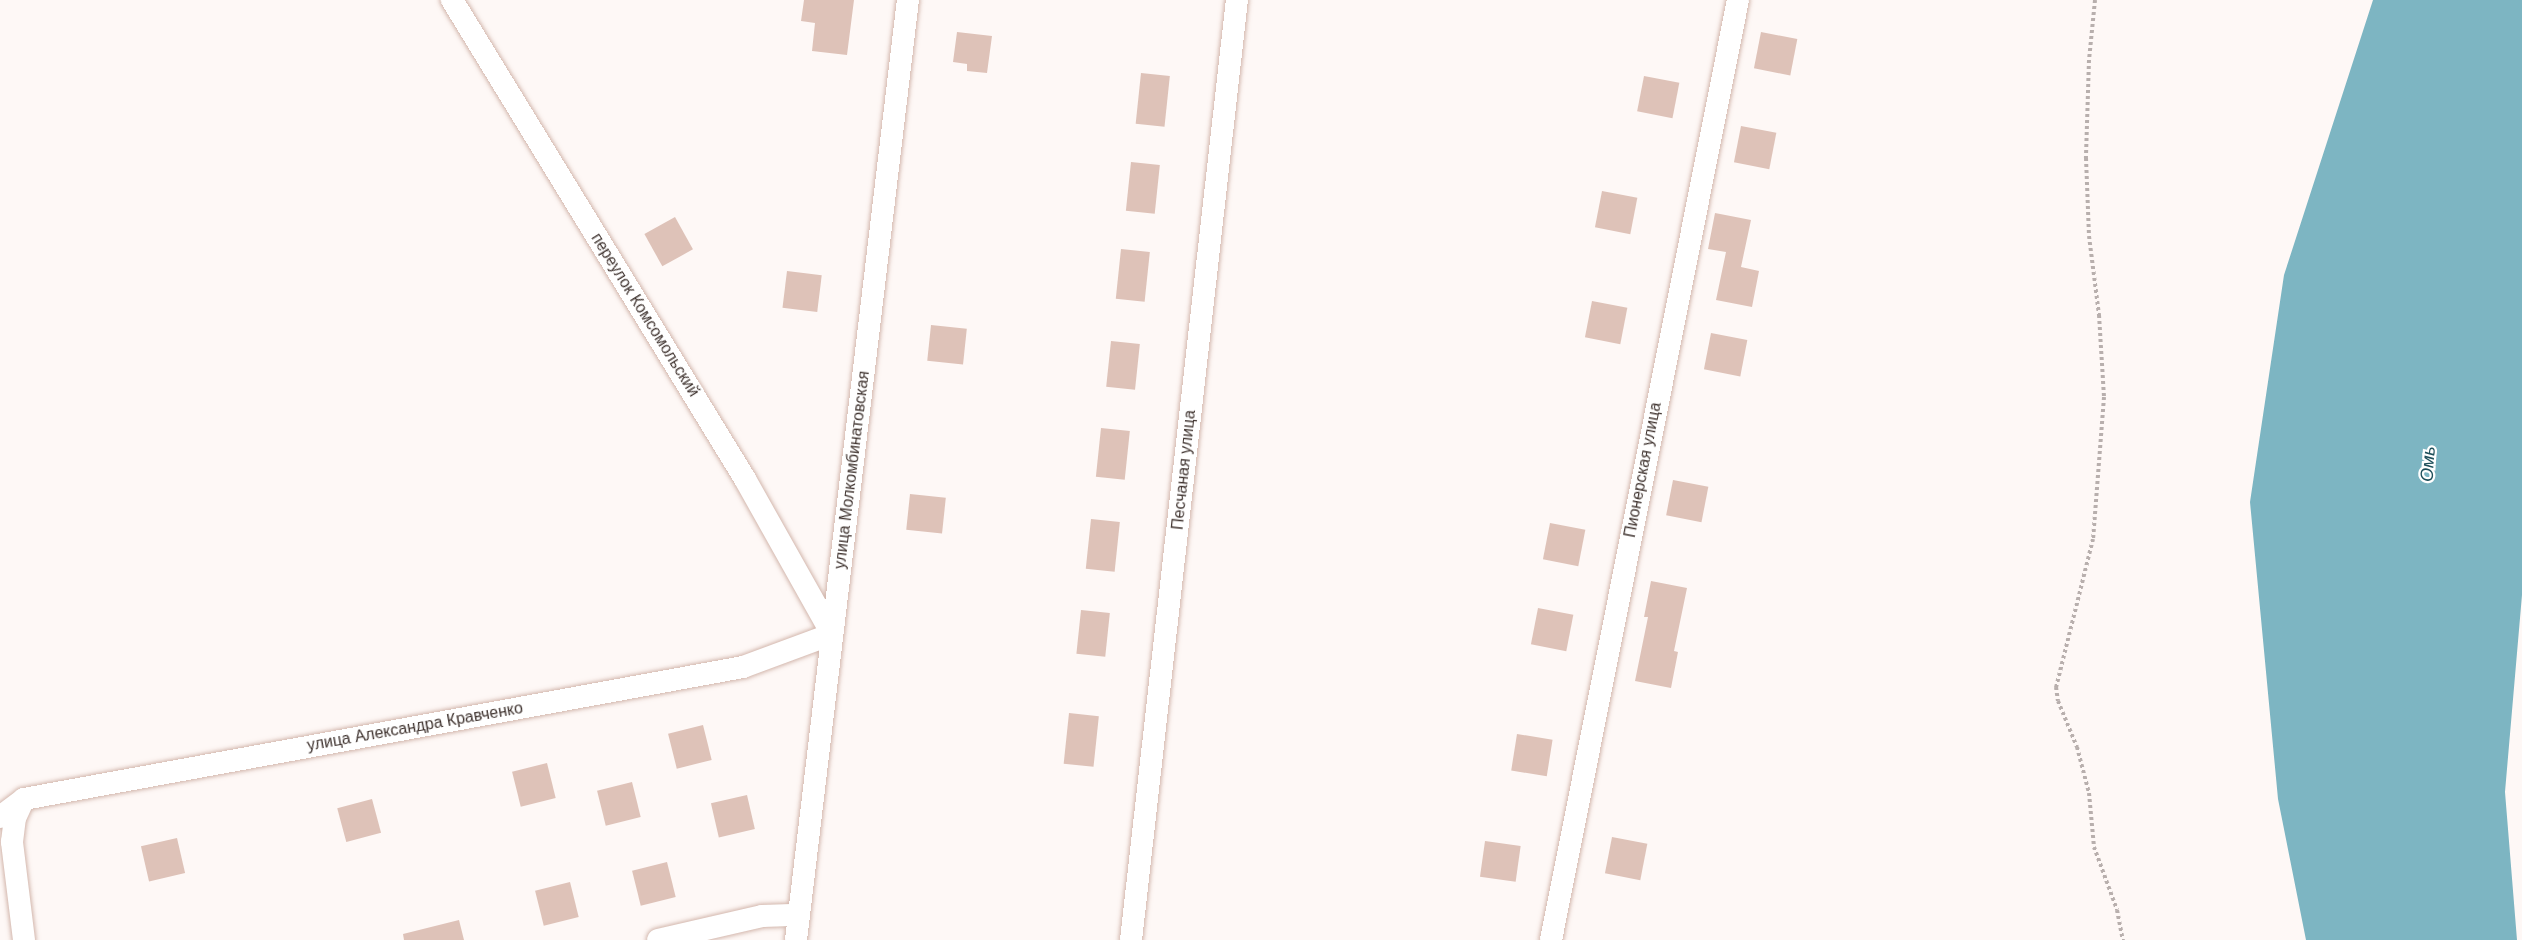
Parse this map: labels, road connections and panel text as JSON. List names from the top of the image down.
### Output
{
  "streets": {
    "street": [
      "переулок Комсомольский",
      "улица Молкомбинатовская",
      "Песчаная улица",
      "Пионерская улица",
      "улица Александра Кравченко"
    ]
  },
  "crossings": [
    ["переулок Комсомольский", "улица Молкомбинатовская"],
    ["переулок Комсомольский", "улица Александра Кравченко"],
    ["улица Молкомбинатовская", "улица Александра Кравченко"]
  ],
  "water": ["Омь"]
}
